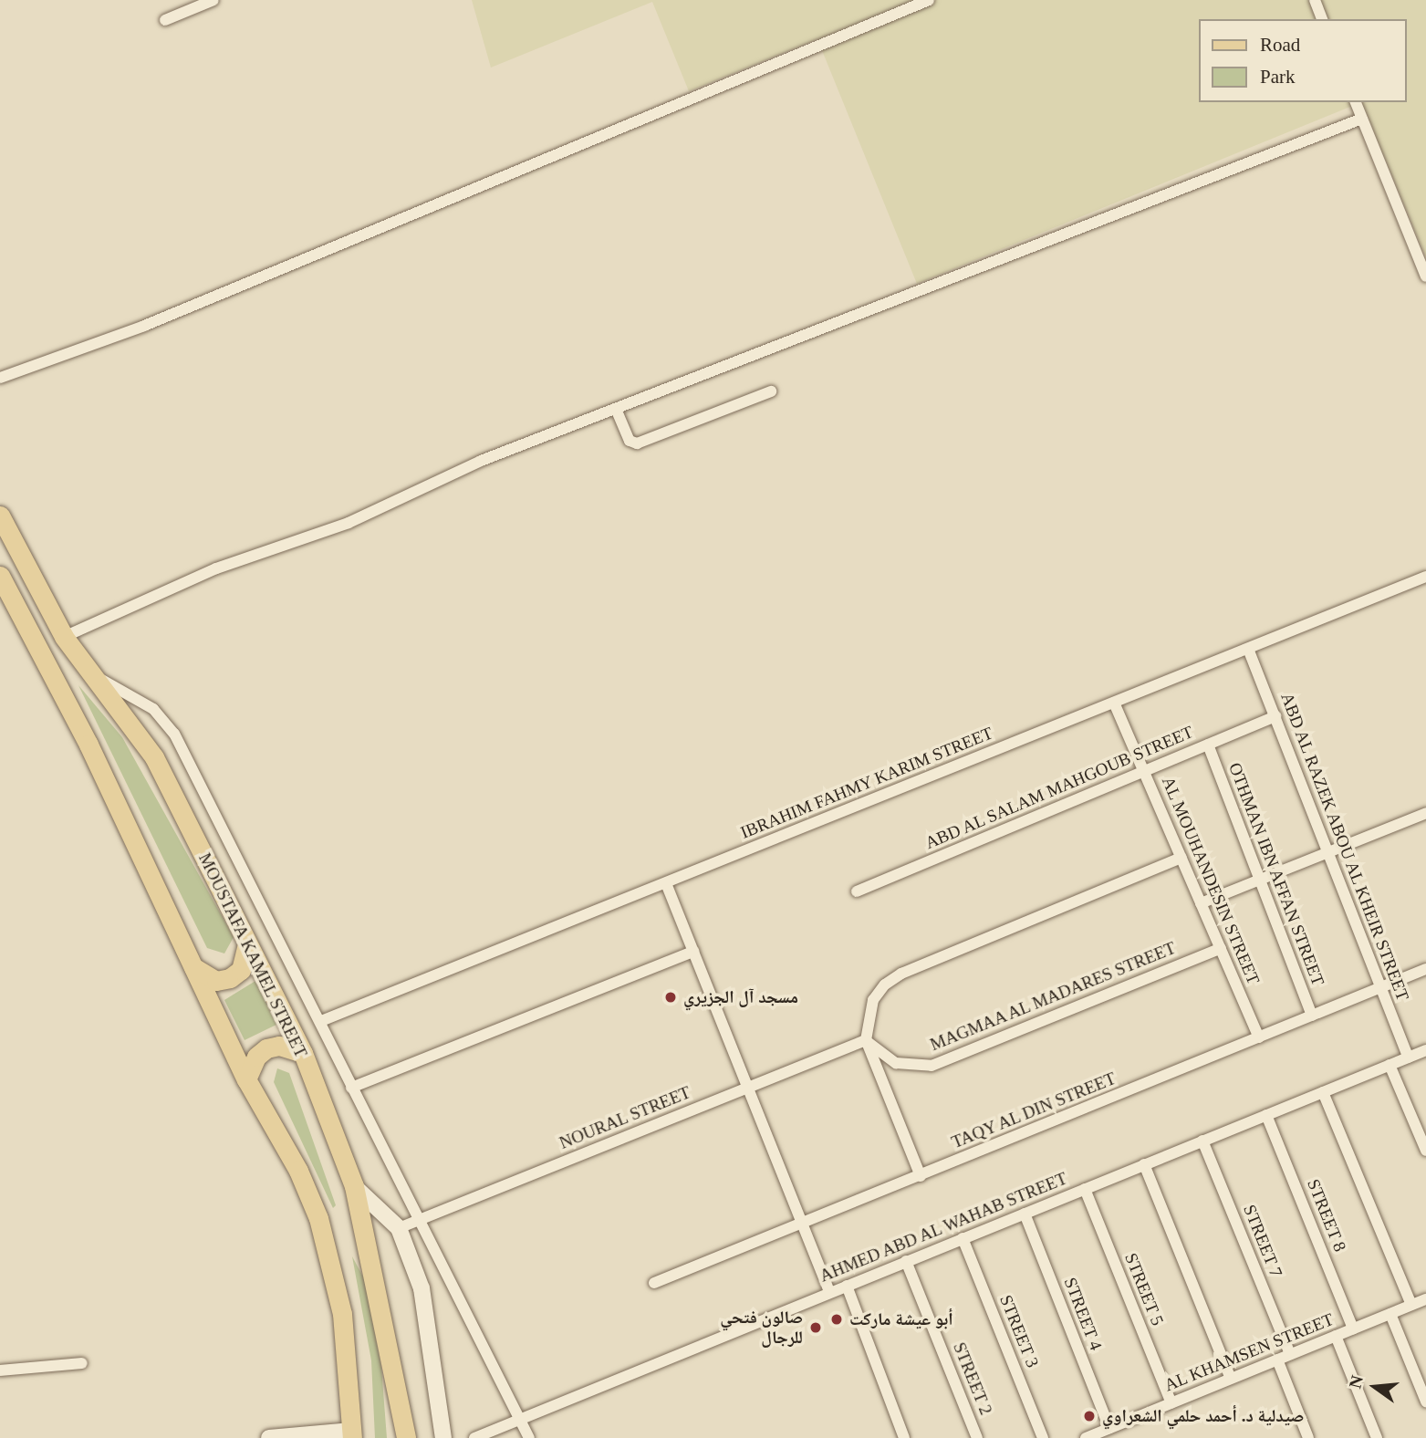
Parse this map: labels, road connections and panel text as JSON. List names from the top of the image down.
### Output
{
  "streets": {
    "main road": ["MOUSTAFA KAMEL STREET"],
    "street": [
      "IBRAHIM FAHMY KARIM STREET",
      "ABD AL SALAM MAHGOUB STREET",
      "ABD AL RAZEK ABOU AL KHEIR STREET",
      "OTHMAN IBN AFFAN STREET",
      "AL MOUHANDESIN STREET",
      "MAGMAA AL MADARES STREET",
      "TAQY AL DIN STREET",
      "NOURAL STREET",
      "STREET 8",
      "AHMED ABD AL WAHAB STREET",
      "STREET 7",
      "STREET 5",
      "STREET 4",
      "STREET 3",
      "AL KHAMSEN STREET",
      "STREET 2"
    ]
  },
  "crossings": [
    ["IBRAHIM FAHMY KARIM STREET", "ABD AL RAZEK ABOU AL KHEIR STREET"],
    ["IBRAHIM FAHMY KARIM STREET", "AL MOUHANDESIN STREET"],
    ["ABD AL SALAM MAHGOUB STREET", "ABD AL RAZEK ABOU AL KHEIR STREET"],
    ["ABD AL SALAM MAHGOUB STREET", "OTHMAN IBN AFFAN STREET"],
    ["ABD AL SALAM MAHGOUB STREET", "AL MOUHANDESIN STREET"],
    ["ABD AL RAZEK ABOU AL KHEIR STREET", "TAQY AL DIN STREET"],
    ["ABD AL RAZEK ABOU AL KHEIR STREET", "AHMED ABD AL WAHAB STREET"],
    ["OTHMAN IBN AFFAN STREET", "TAQY AL DIN STREET"],
    ["AL MOUHANDESIN STREET", "MAGMAA AL MADARES STREET"],
    ["AL MOUHANDESIN STREET", "TAQY AL DIN STREET"],
    ["MAGMAA AL MADARES STREET", "NOURAL STREET"],
    ["STREET 8", "AHMED ABD AL WAHAB STREET"],
    ["STREET 8", "AL KHAMSEN STREET"],
    ["AHMED ABD AL WAHAB STREET", "STREET 7"],
    ["AHMED ABD AL WAHAB STREET", "STREET 5"],
    ["AHMED ABD AL WAHAB STREET", "STREET 4"],
    ["AHMED ABD AL WAHAB STREET", "STREET 3"],
    ["AHMED ABD AL WAHAB STREET", "STREET 2"],
    ["STREET 7", "AL KHAMSEN STREET"],
    ["STREET 5", "AL KHAMSEN STREET"],
    ["STREET 4", "AL KHAMSEN STREET"]
  ],
  "places": [
    "مسجد آل الجزيري",
    "أبو عيشة ماركت",
    "صالون فتحي للرجال",
    "صيدلية د. أحمد حلمي الشعراوي"
  ],
  "legend": ["Road", "Park"],
  "north": "left"
}
